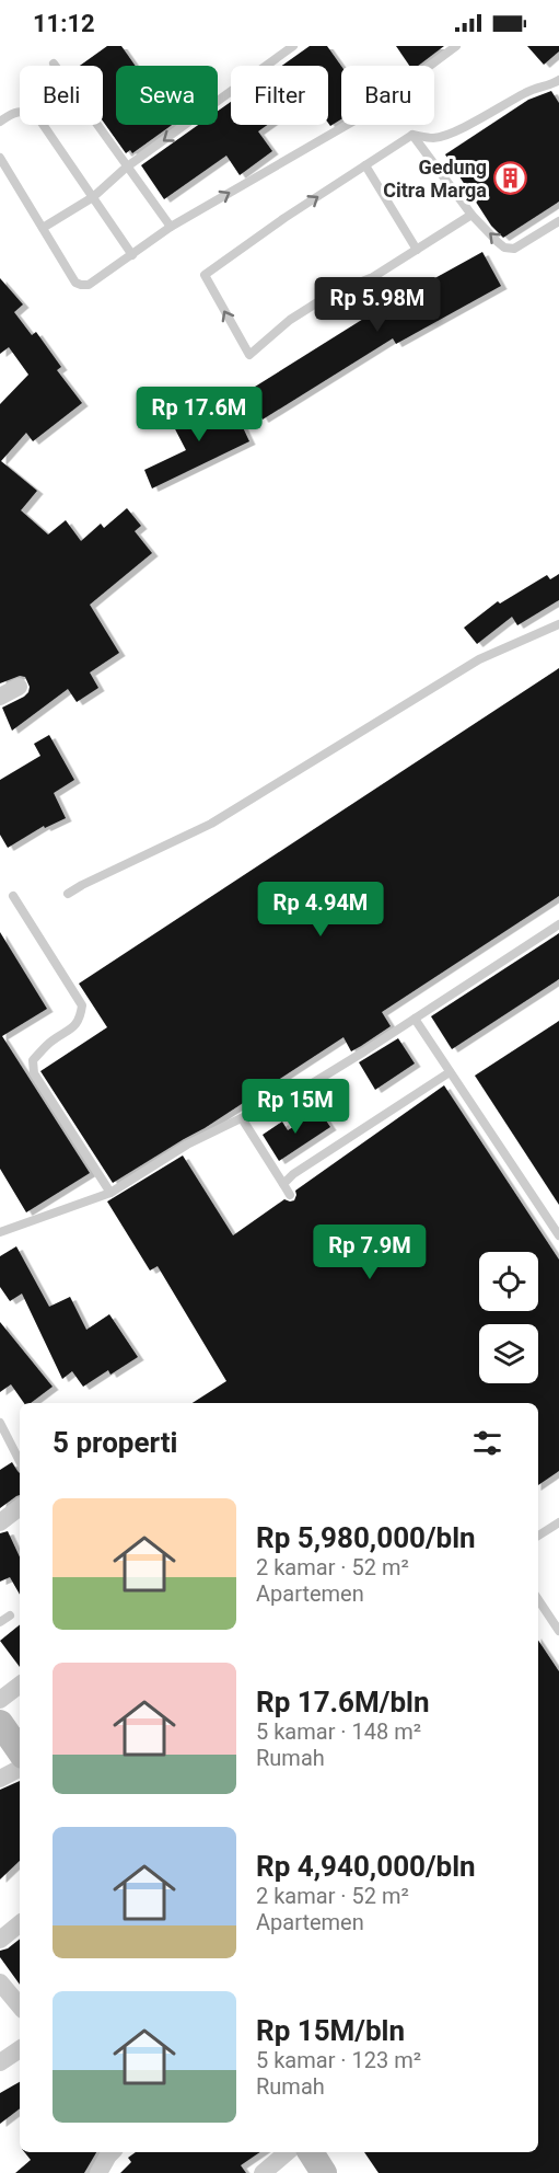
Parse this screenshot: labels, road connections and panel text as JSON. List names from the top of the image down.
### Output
{
  "places": {
    "building": ["Gedung Citra Marga"]
  },
  "page": {
    "status": "11:12",
    "chip": [
      "Beli",
      "Sewa",
      "Filter",
      "Baru"
    ],
    "price": [
      "Rp 5.98M",
      "Rp 17.6M",
      "Rp 4.94M",
      "Rp 15M",
      "Rp 7.9M"
    ],
    "heading": "5 properti",
    "list": [
      {
        "name": "Rp 5,980,000/bln",
        "note": "2 kamar · 52 m² · Apartemen"
      },
      {
        "name": "Rp 17.6M/bln",
        "note": "5 kamar · 148 m² · Rumah"
      },
      {
        "name": "Rp 4,940,000/bln",
        "note": "2 kamar · 52 m² · Apartemen"
      },
      {
        "name": "Rp 15M/bln",
        "note": "5 kamar · 123 m² · Rumah"
      }
    ]
  }
}
